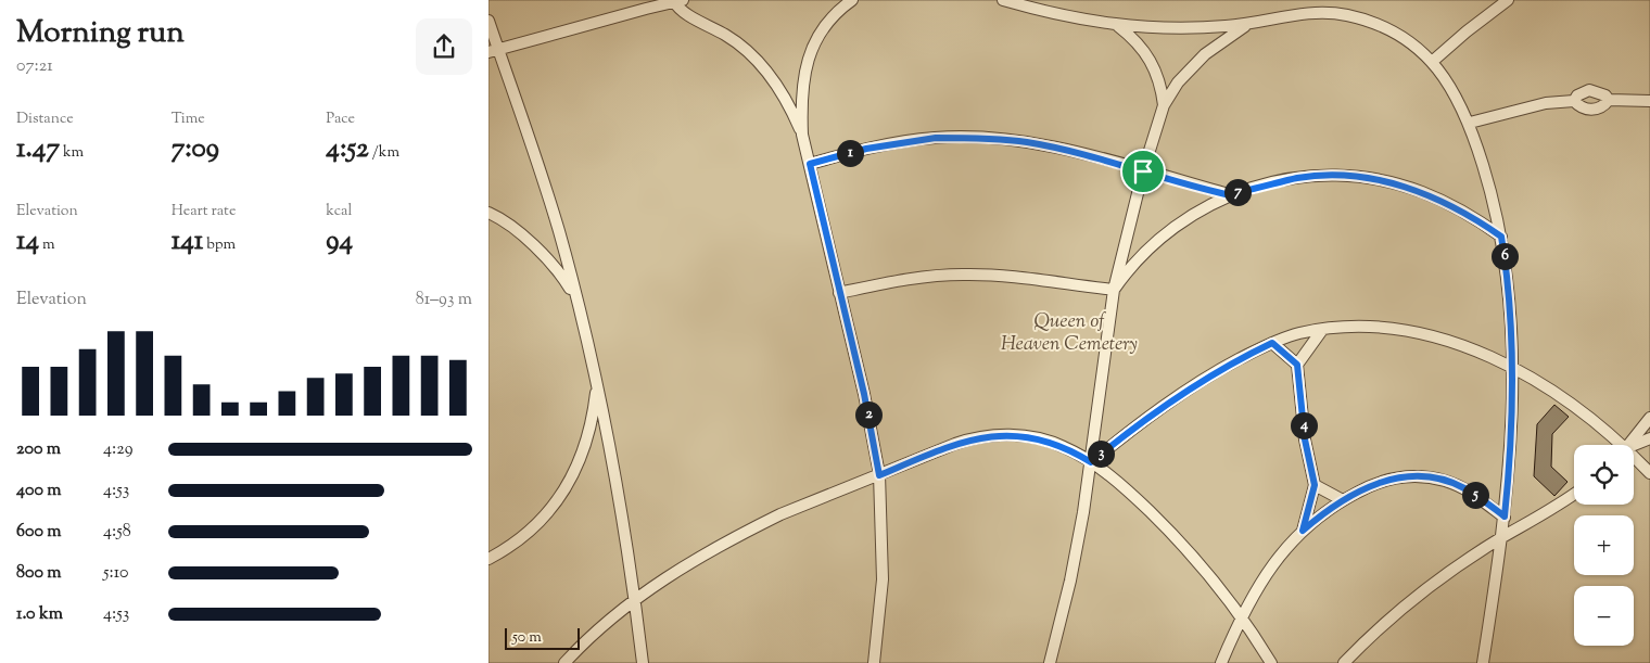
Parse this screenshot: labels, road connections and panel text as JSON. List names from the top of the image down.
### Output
{
  "parks": ["Queen of Heaven Cemetery"],
  "scale_bar": "50 m",
  "page": {
    "heading": ["Morning run", "07:21"],
    "stats": [
      ["Distance", "1.47 km"],
      ["Time", "7:09"],
      ["Pace", "4:52 /km"],
      ["Elevation", "14 m"],
      ["Heart rate", "141 bpm"],
      ["kcal", "94"]
    ],
    "pins": [
      "1",
      "7",
      "6",
      "2",
      "4",
      "3",
      "5"
    ],
    "chart": ["Elevation", "81–93 m"],
    "list": [
      {
        "name": "200 m",
        "note": "4:29"
      },
      {
        "name": "400 m",
        "note": "4:53"
      },
      {
        "name": "600 m",
        "note": "4:58"
      },
      {
        "name": "800 m",
        "note": "5:10"
      },
      {
        "name": "1.0 km",
        "note": "4:53"
      }
    ],
    "map_buttons": ["+", "−"],
    "scale": "50 m"
  }
}
